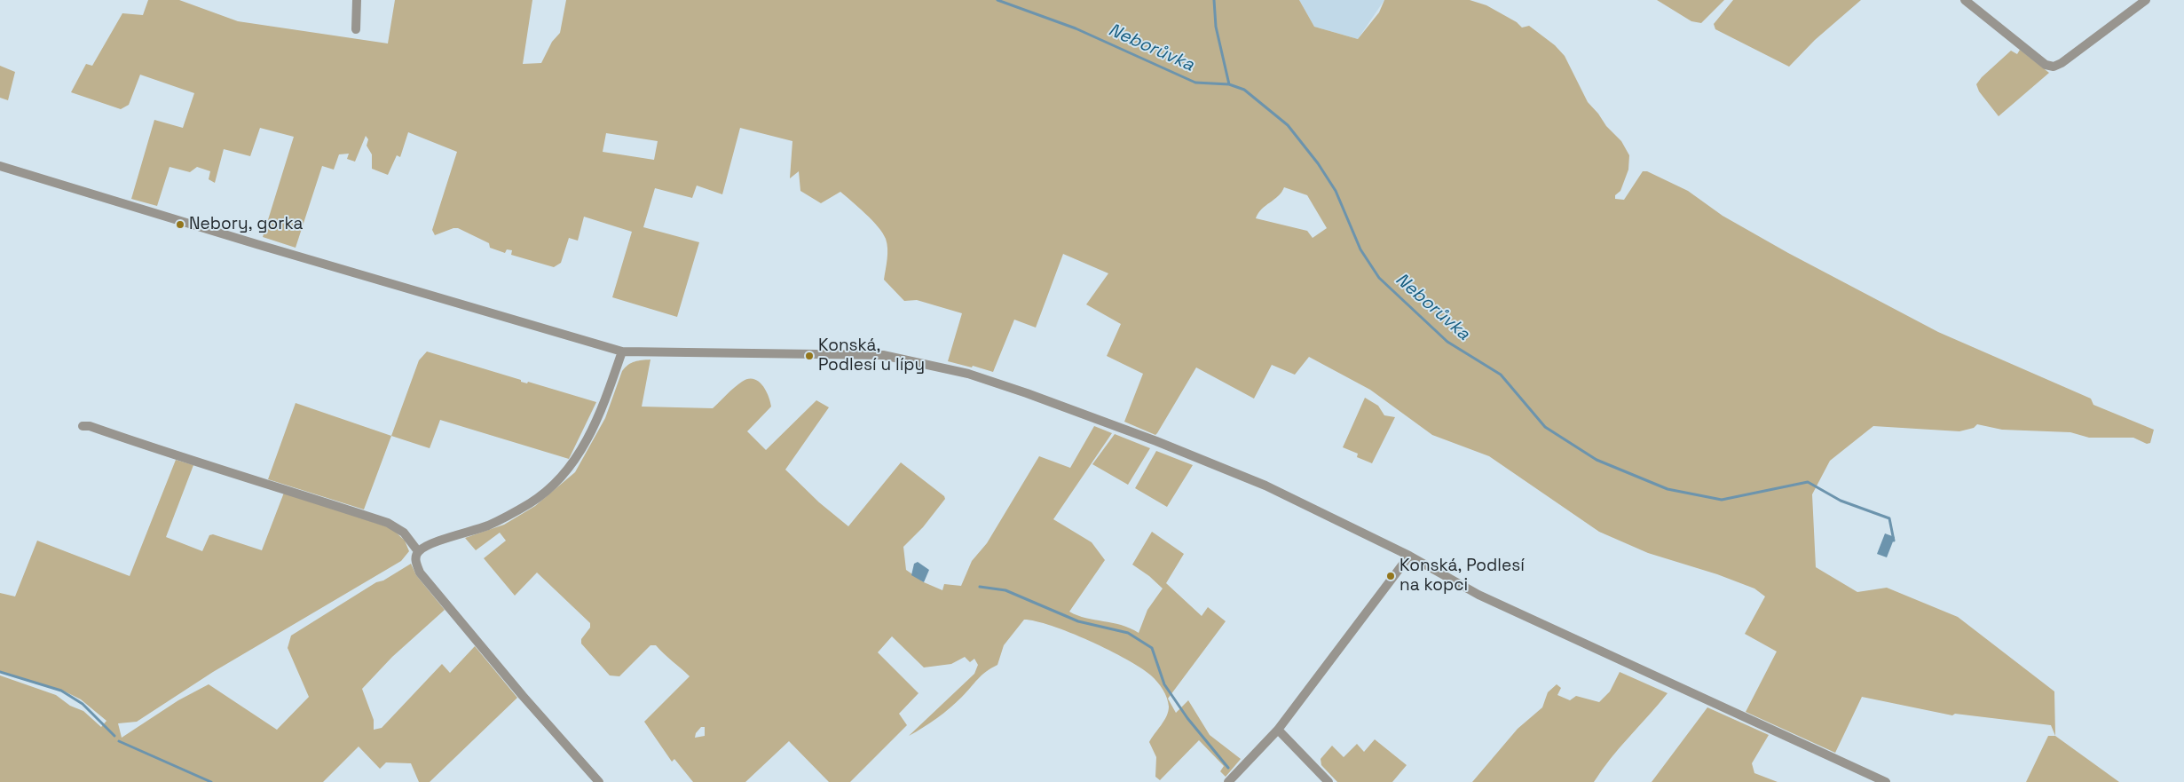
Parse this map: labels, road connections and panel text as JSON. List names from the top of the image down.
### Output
{
  "water": ["Neborůvka"],
  "places": ["Nebory, gorka", "Konská, Podlesí u lípy", "Konská, Podlesí na kopci"]
}
